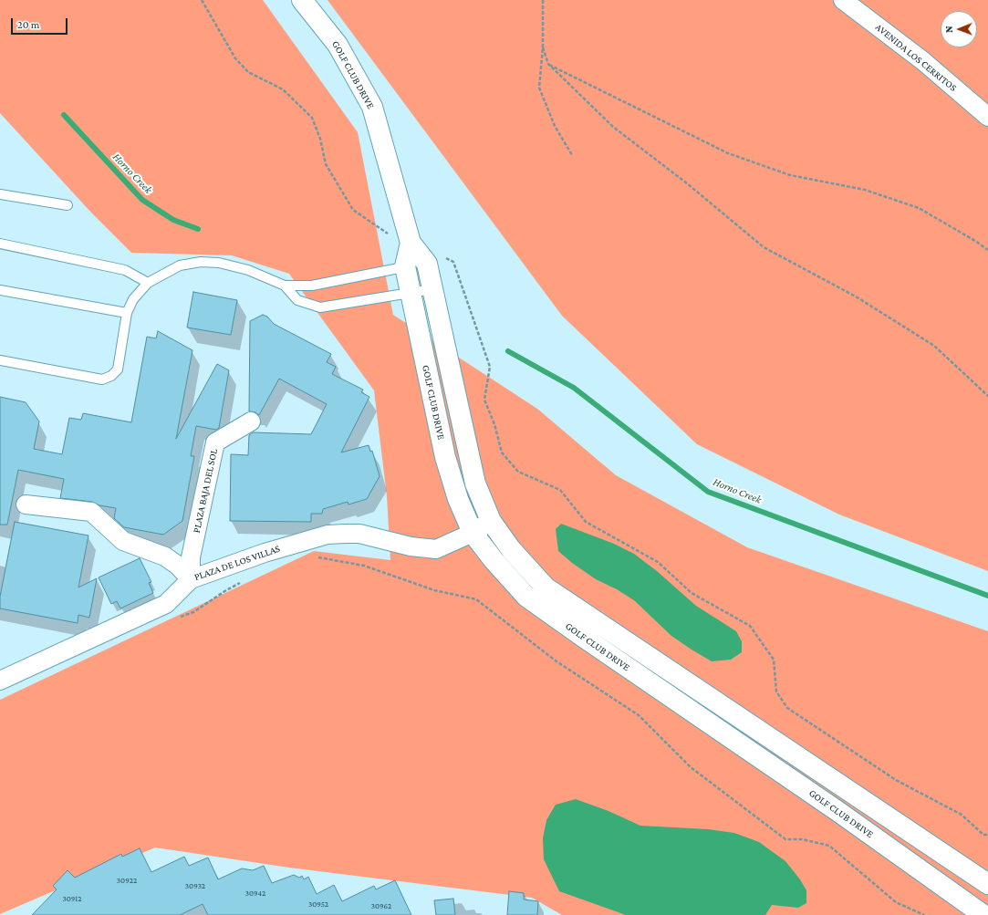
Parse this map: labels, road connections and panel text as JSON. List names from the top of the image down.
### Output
{
  "streets": {
    "street": [
      "AVENIDA LOS CERRITOS",
      "GOLF CLUB DRIVE",
      "PLAZA BAJA DEL SOL",
      "PLAZA DE LOS VILLAS"
    ]
  },
  "crossings": [
    ["GOLF CLUB DRIVE", "PLAZA DE LOS VILLAS"],
    ["PLAZA BAJA DEL SOL", "PLAZA DE LOS VILLAS"]
  ],
  "water": ["Horno Creek"],
  "house_numbers": [
    "30922",
    "30932",
    "30942",
    "30912",
    "30952",
    "30962"
  ],
  "scale_bar": "20 m",
  "north": "left"
}
